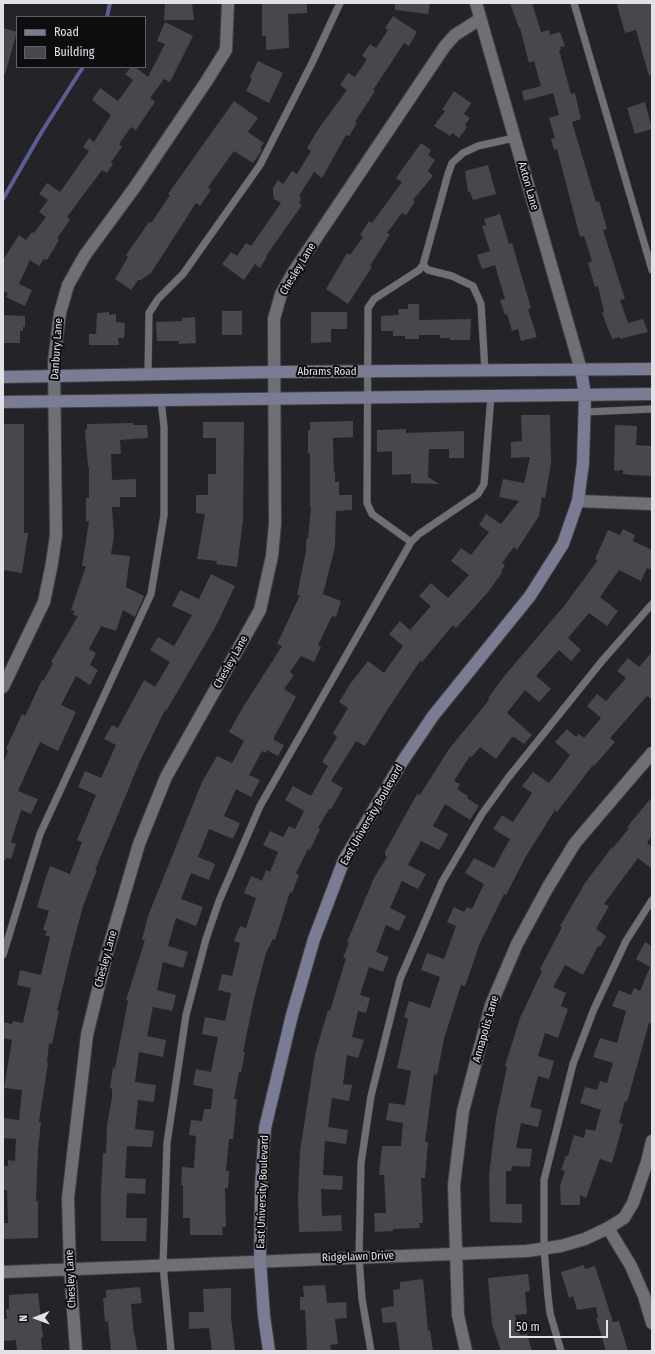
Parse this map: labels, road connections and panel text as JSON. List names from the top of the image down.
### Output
{
  "streets": {
    "main road": ["Abrams Road", "East University Boulevard"],
    "street": [
      "Axton Lane",
      "Chesley Lane",
      "Danbury Lane",
      "Annapolis Lane",
      "Ridgelawn Drive"
    ]
  },
  "crossings": [
    ["Axton Lane", "Chesley Lane"],
    ["Axton Lane", "Abrams Road"],
    ["Axton Lane", "East University Boulevard"],
    ["Chesley Lane", "Abrams Road"],
    ["Chesley Lane", "Ridgelawn Drive"],
    ["Danbury Lane", "Abrams Road"],
    ["Abrams Road", "East University Boulevard"],
    ["East University Boulevard", "Ridgelawn Drive"],
    ["Annapolis Lane", "Ridgelawn Drive"]
  ],
  "legend": ["Road", "Building"],
  "scale_bar": "50 m",
  "north": "left"
}
